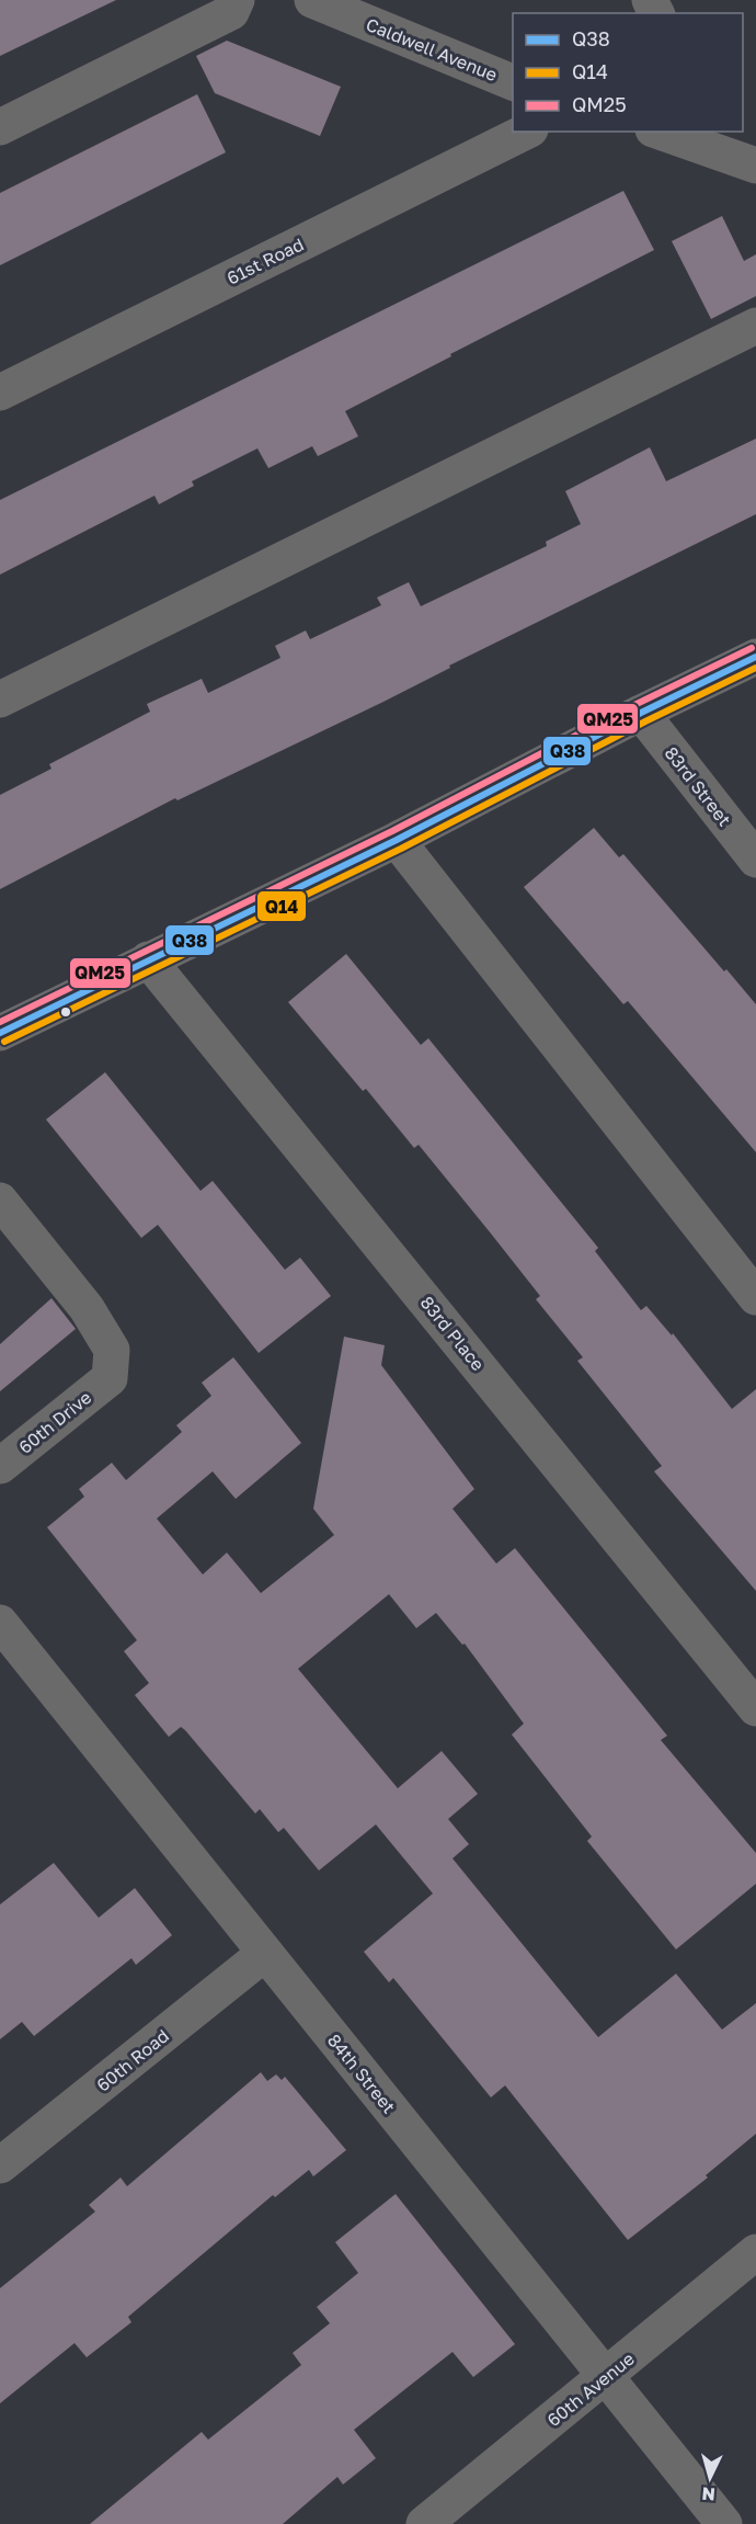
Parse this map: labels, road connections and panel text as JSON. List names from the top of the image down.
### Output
{
  "streets": {
    "street": [
      "Caldwell Avenue",
      "61st Road",
      "83rd Street",
      "83rd Place",
      "60th Drive",
      "60th Road",
      "84th Street",
      "60th Avenue"
    ]
  },
  "crossings": [
    ["60th Road", "84th Street"],
    ["84th Street", "60th Avenue"]
  ],
  "lines": ["transit line QM25", "transit line Q38", "transit line Q14"],
  "legend": ["Q38", "Q14", "QM25"],
  "north": "bottom"
}
